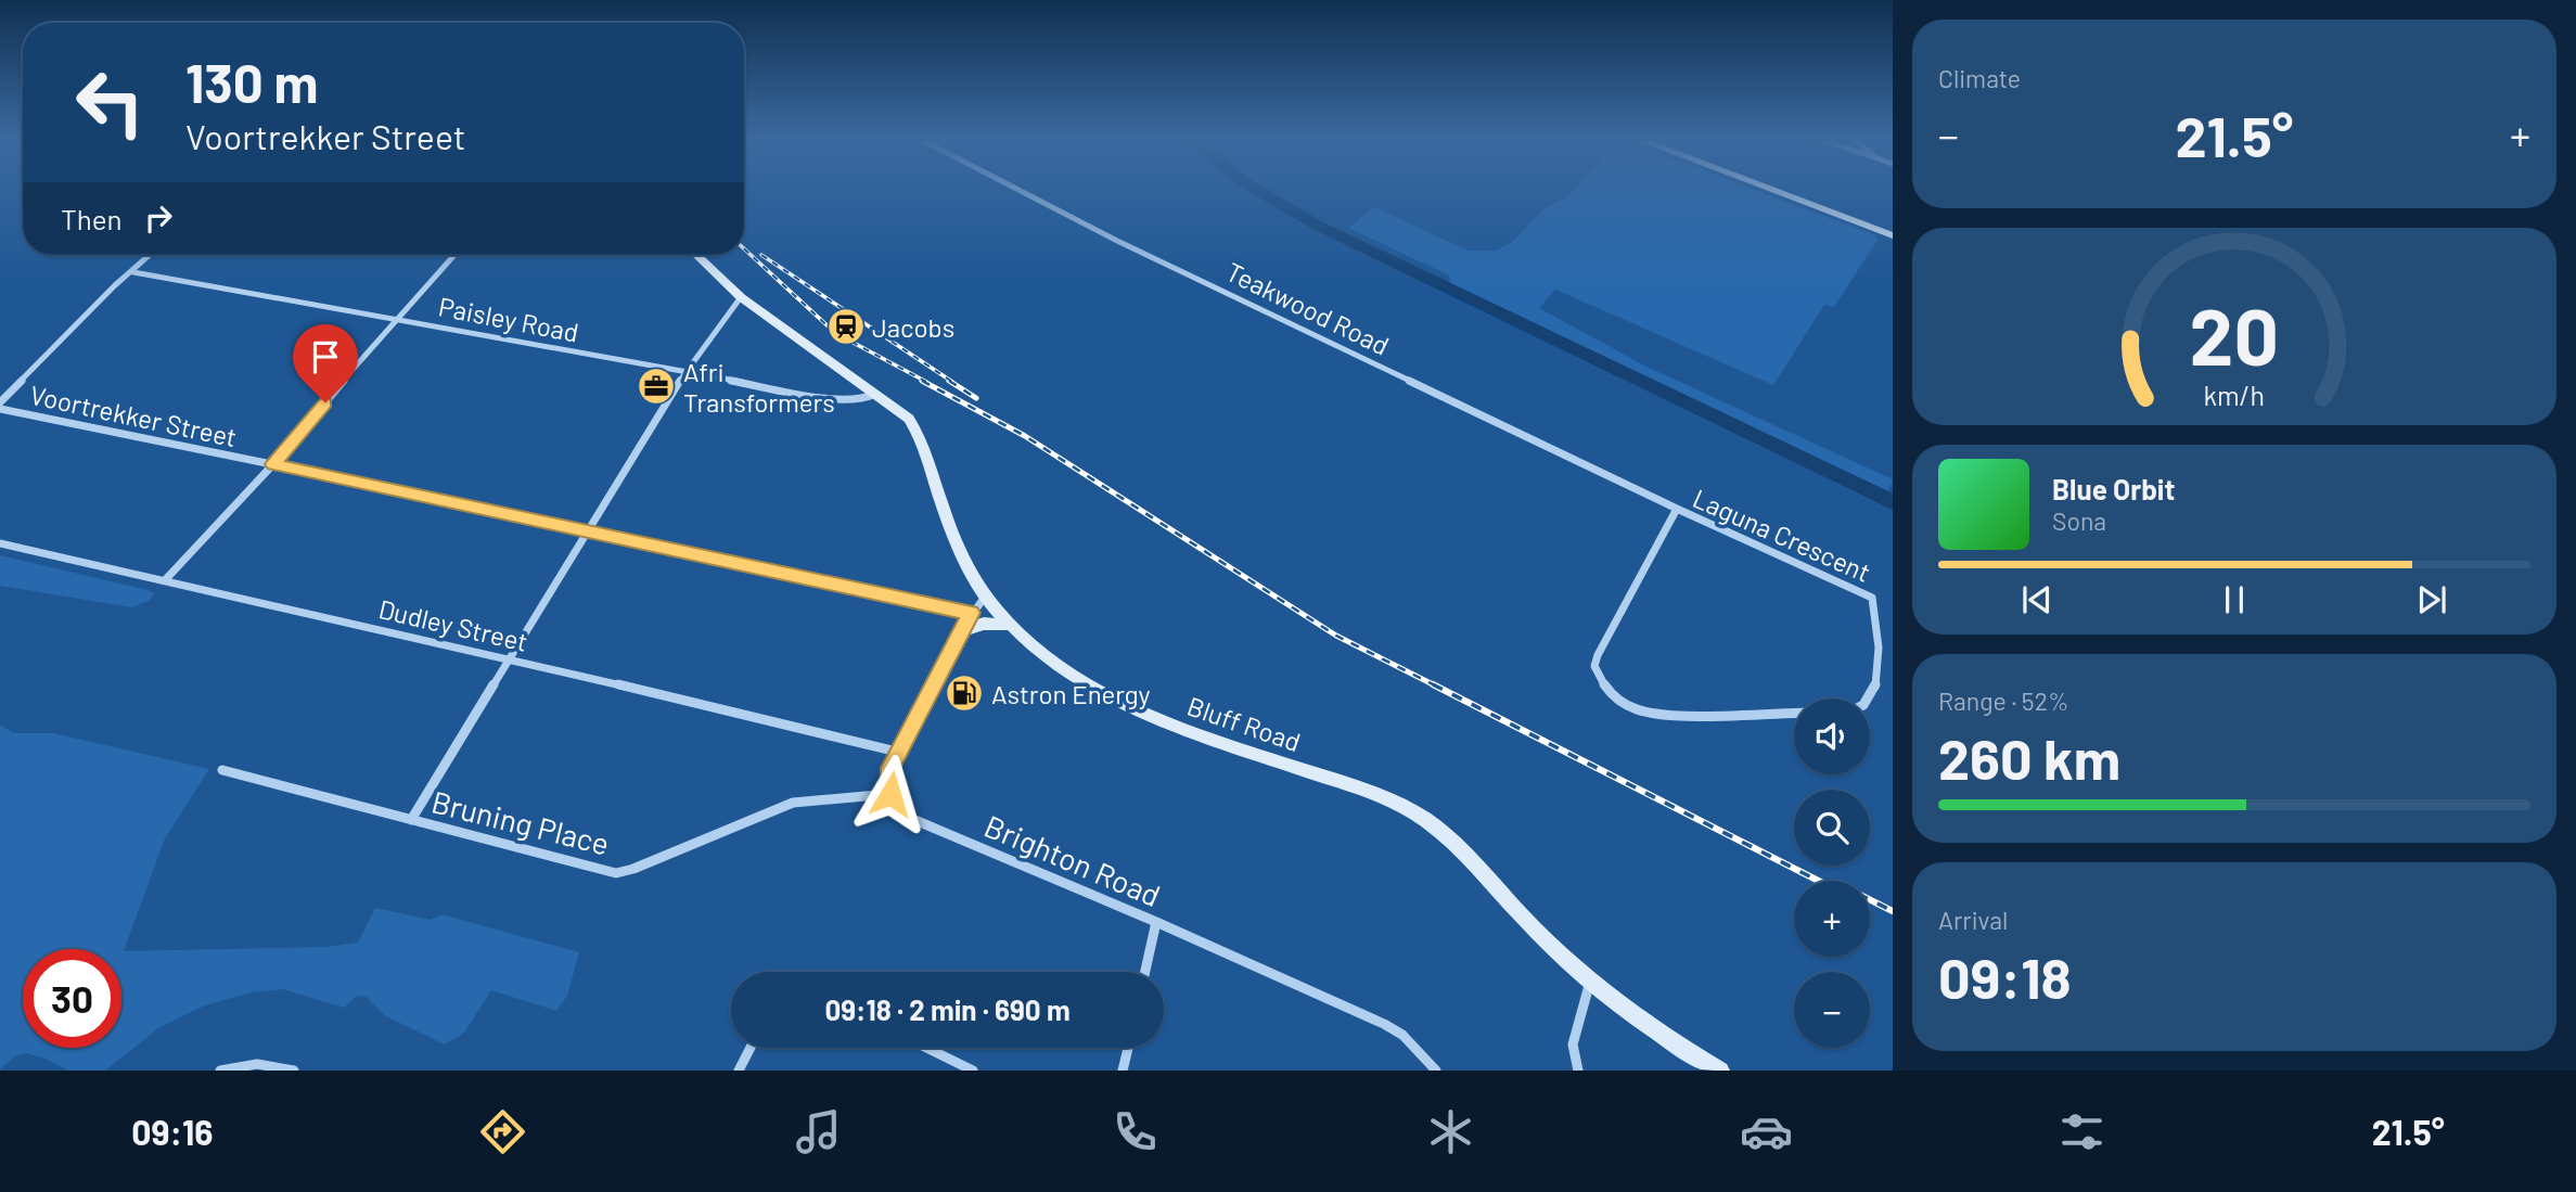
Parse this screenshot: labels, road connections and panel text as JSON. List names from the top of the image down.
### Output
{
  "streets": {
    "main road": ["Bluff Road"],
    "street": [
      "Teakwood Road",
      "Paisley Road",
      "Voortrekker Street",
      "Laguna Crescent",
      "Dudley Street",
      "Bruning Place",
      "Brighton Road"
    ]
  },
  "crossings": [
    ["Teakwood Road", "Laguna Crescent"],
    ["Paisley Road", "Bluff Road"],
    ["Bruning Place", "Brighton Road"]
  ],
  "places": {
    "station": ["Jacobs"],
    "office": ["Afri Transformers"],
    "fuel station": ["Astron Energy"]
  },
  "page": {
    "tile": [
      "Climate",
      ["Range · 52%", "260 km"],
      ["Arrival", "09:18"]
    ],
    "turn": ["130 m", "Voortrekker Street"],
    "heat": ["−", "21.5°", "+"],
    "then": "Then",
    "song": ["Blue Orbit", "Sona"],
    "map_buttons": ["+", "−"],
    "limit": "30",
    "trip": "09:18 · 2 min · 690 m",
    "tabs": ["09:16", "21.5°"],
    "gauge": ["20", "km/h"]
  }
}
